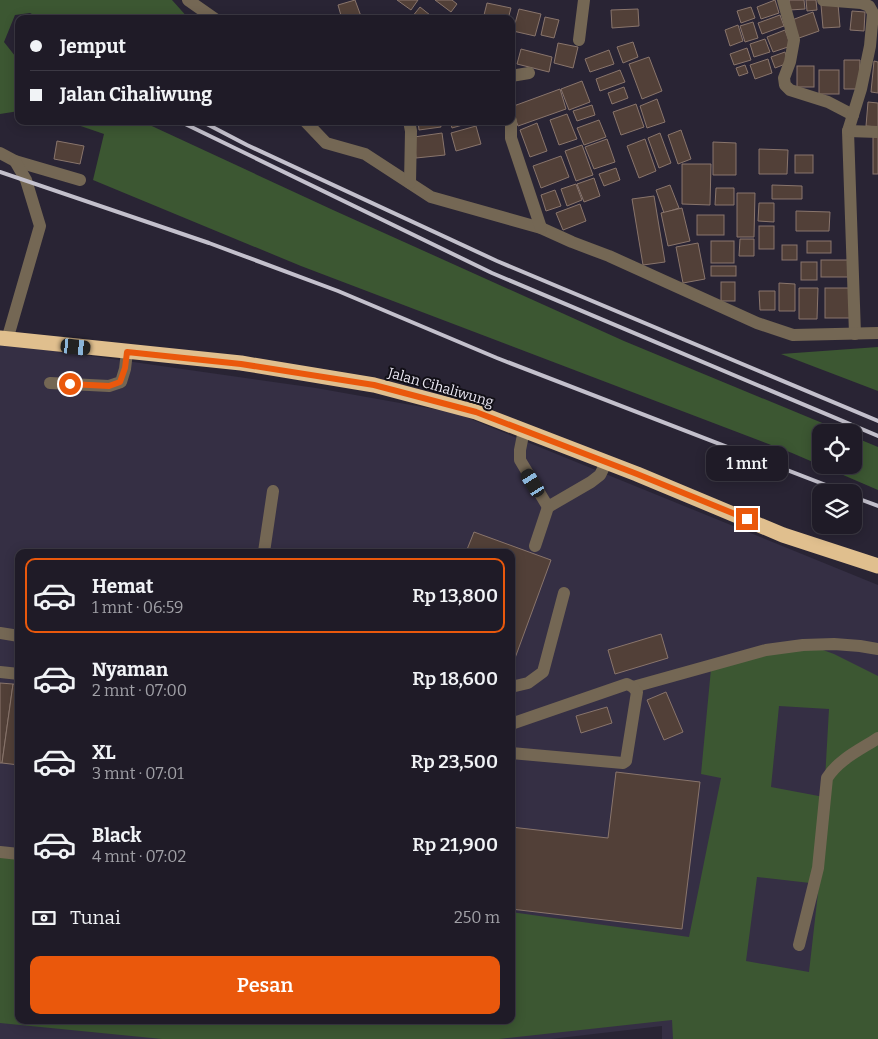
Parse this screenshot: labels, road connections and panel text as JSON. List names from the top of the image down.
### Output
{
  "streets": {
    "highway": ["Jalan Cihaliwung"]
  },
  "page": {
    "banner": ["Jemput", "Jalan Cihaliwung"],
    "bubble": "1 mnt",
    "list": [
      {
        "name": "Hemat",
        "note": "1 mnt · 06:59",
        "value": "Rp 13,800"
      },
      {
        "name": "Nyaman",
        "note": "2 mnt · 07:00",
        "value": "Rp 18,600"
      },
      {
        "name": "XL",
        "note": "3 mnt · 07:01",
        "value": "Rp 23,500"
      },
      {
        "name": "Black",
        "note": "4 mnt · 07:02",
        "value": "Rp 21,900"
      }
    ],
    "pay": ["Tunai", "250 m"],
    "buttons": "Pesan"
  }
}
